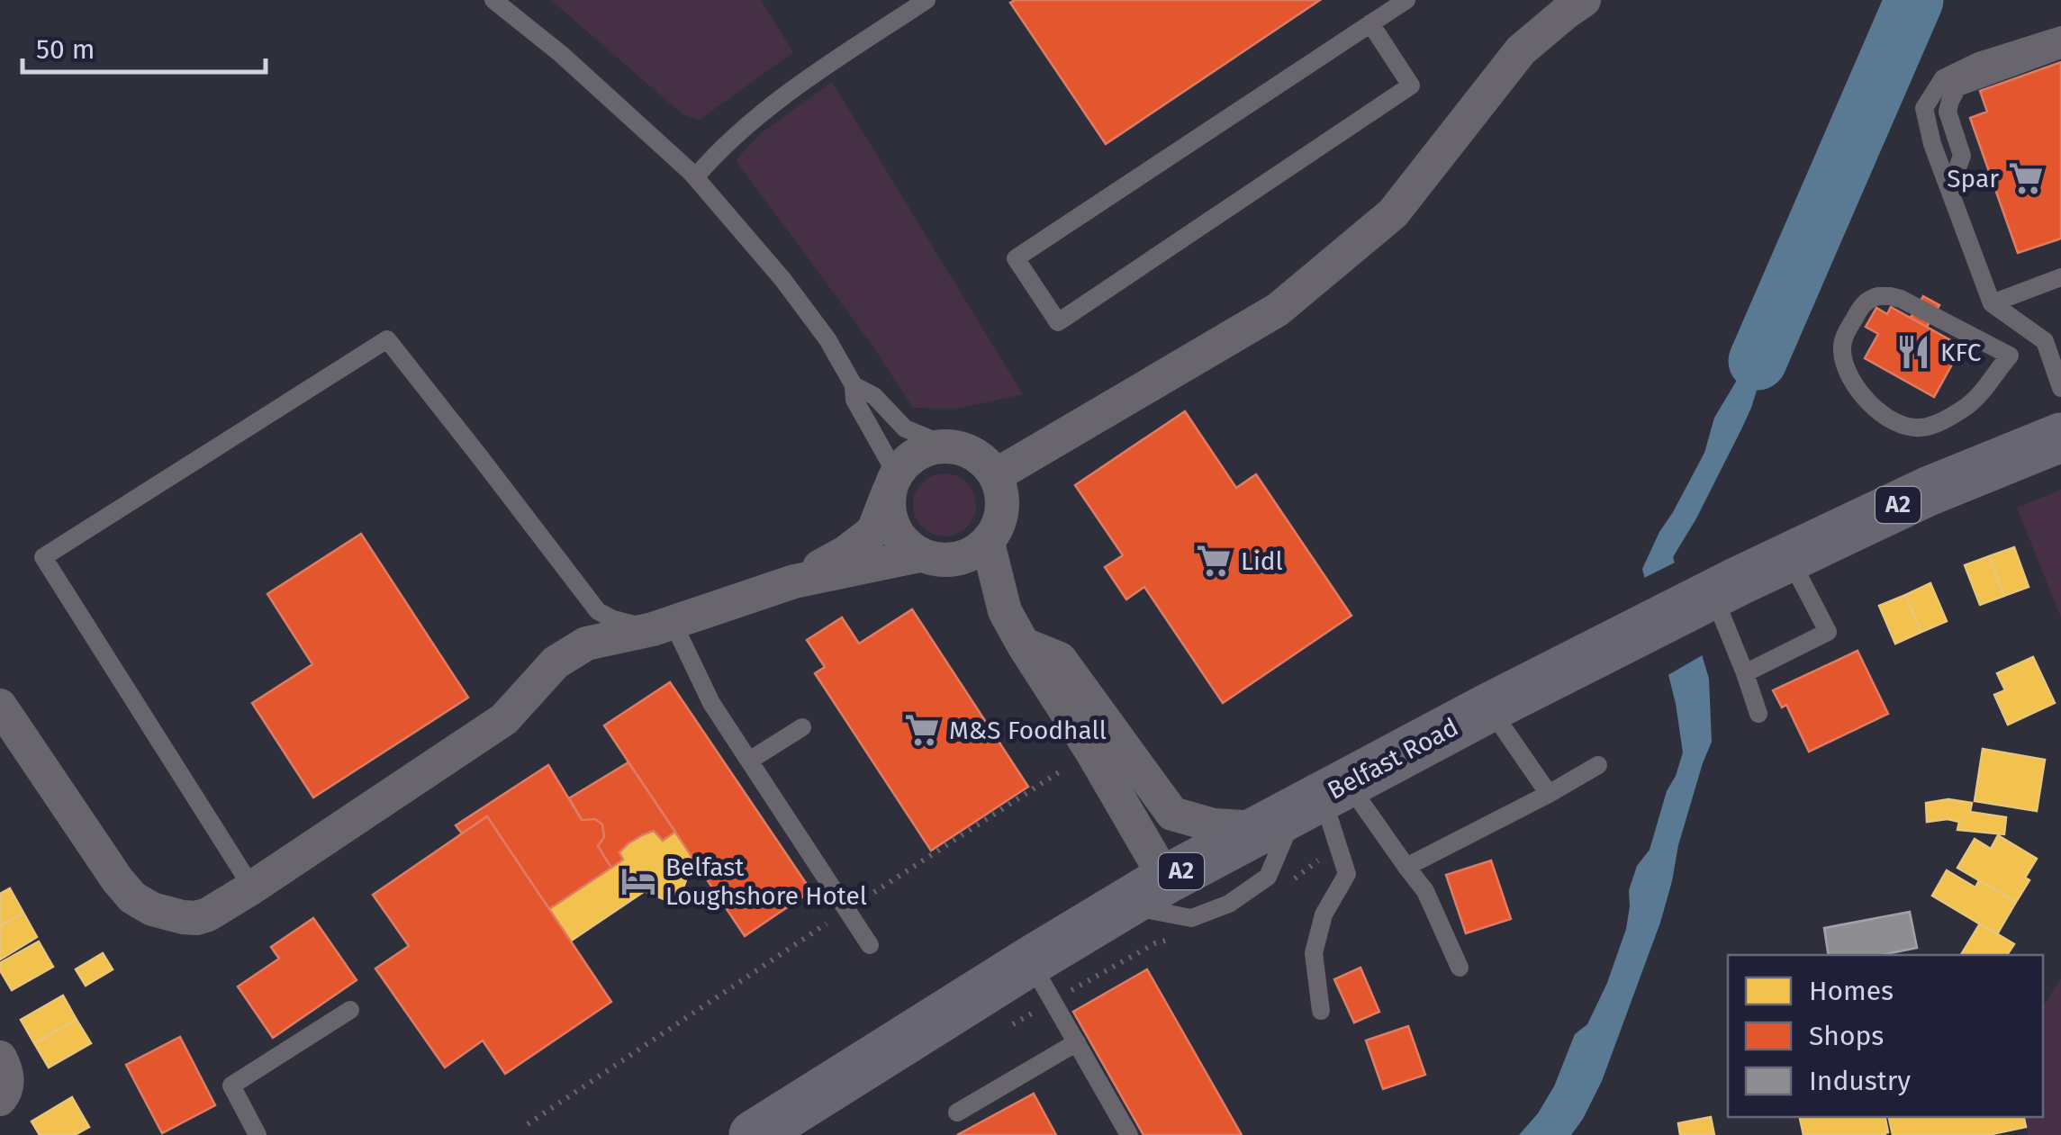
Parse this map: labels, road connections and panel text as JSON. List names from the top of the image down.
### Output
{
  "streets": {
    "highway": ["A2", "Belfast Road"]
  },
  "places": {
    "supermarket": ["Spar", "Lidl", "M&S Foodhall"],
    "restaurant": ["KFC"],
    "hotel": ["Belfast Loughshore Hotel"]
  },
  "legend": ["Homes", "Shops", "Industry"],
  "scale_bar": "50 m"
}
